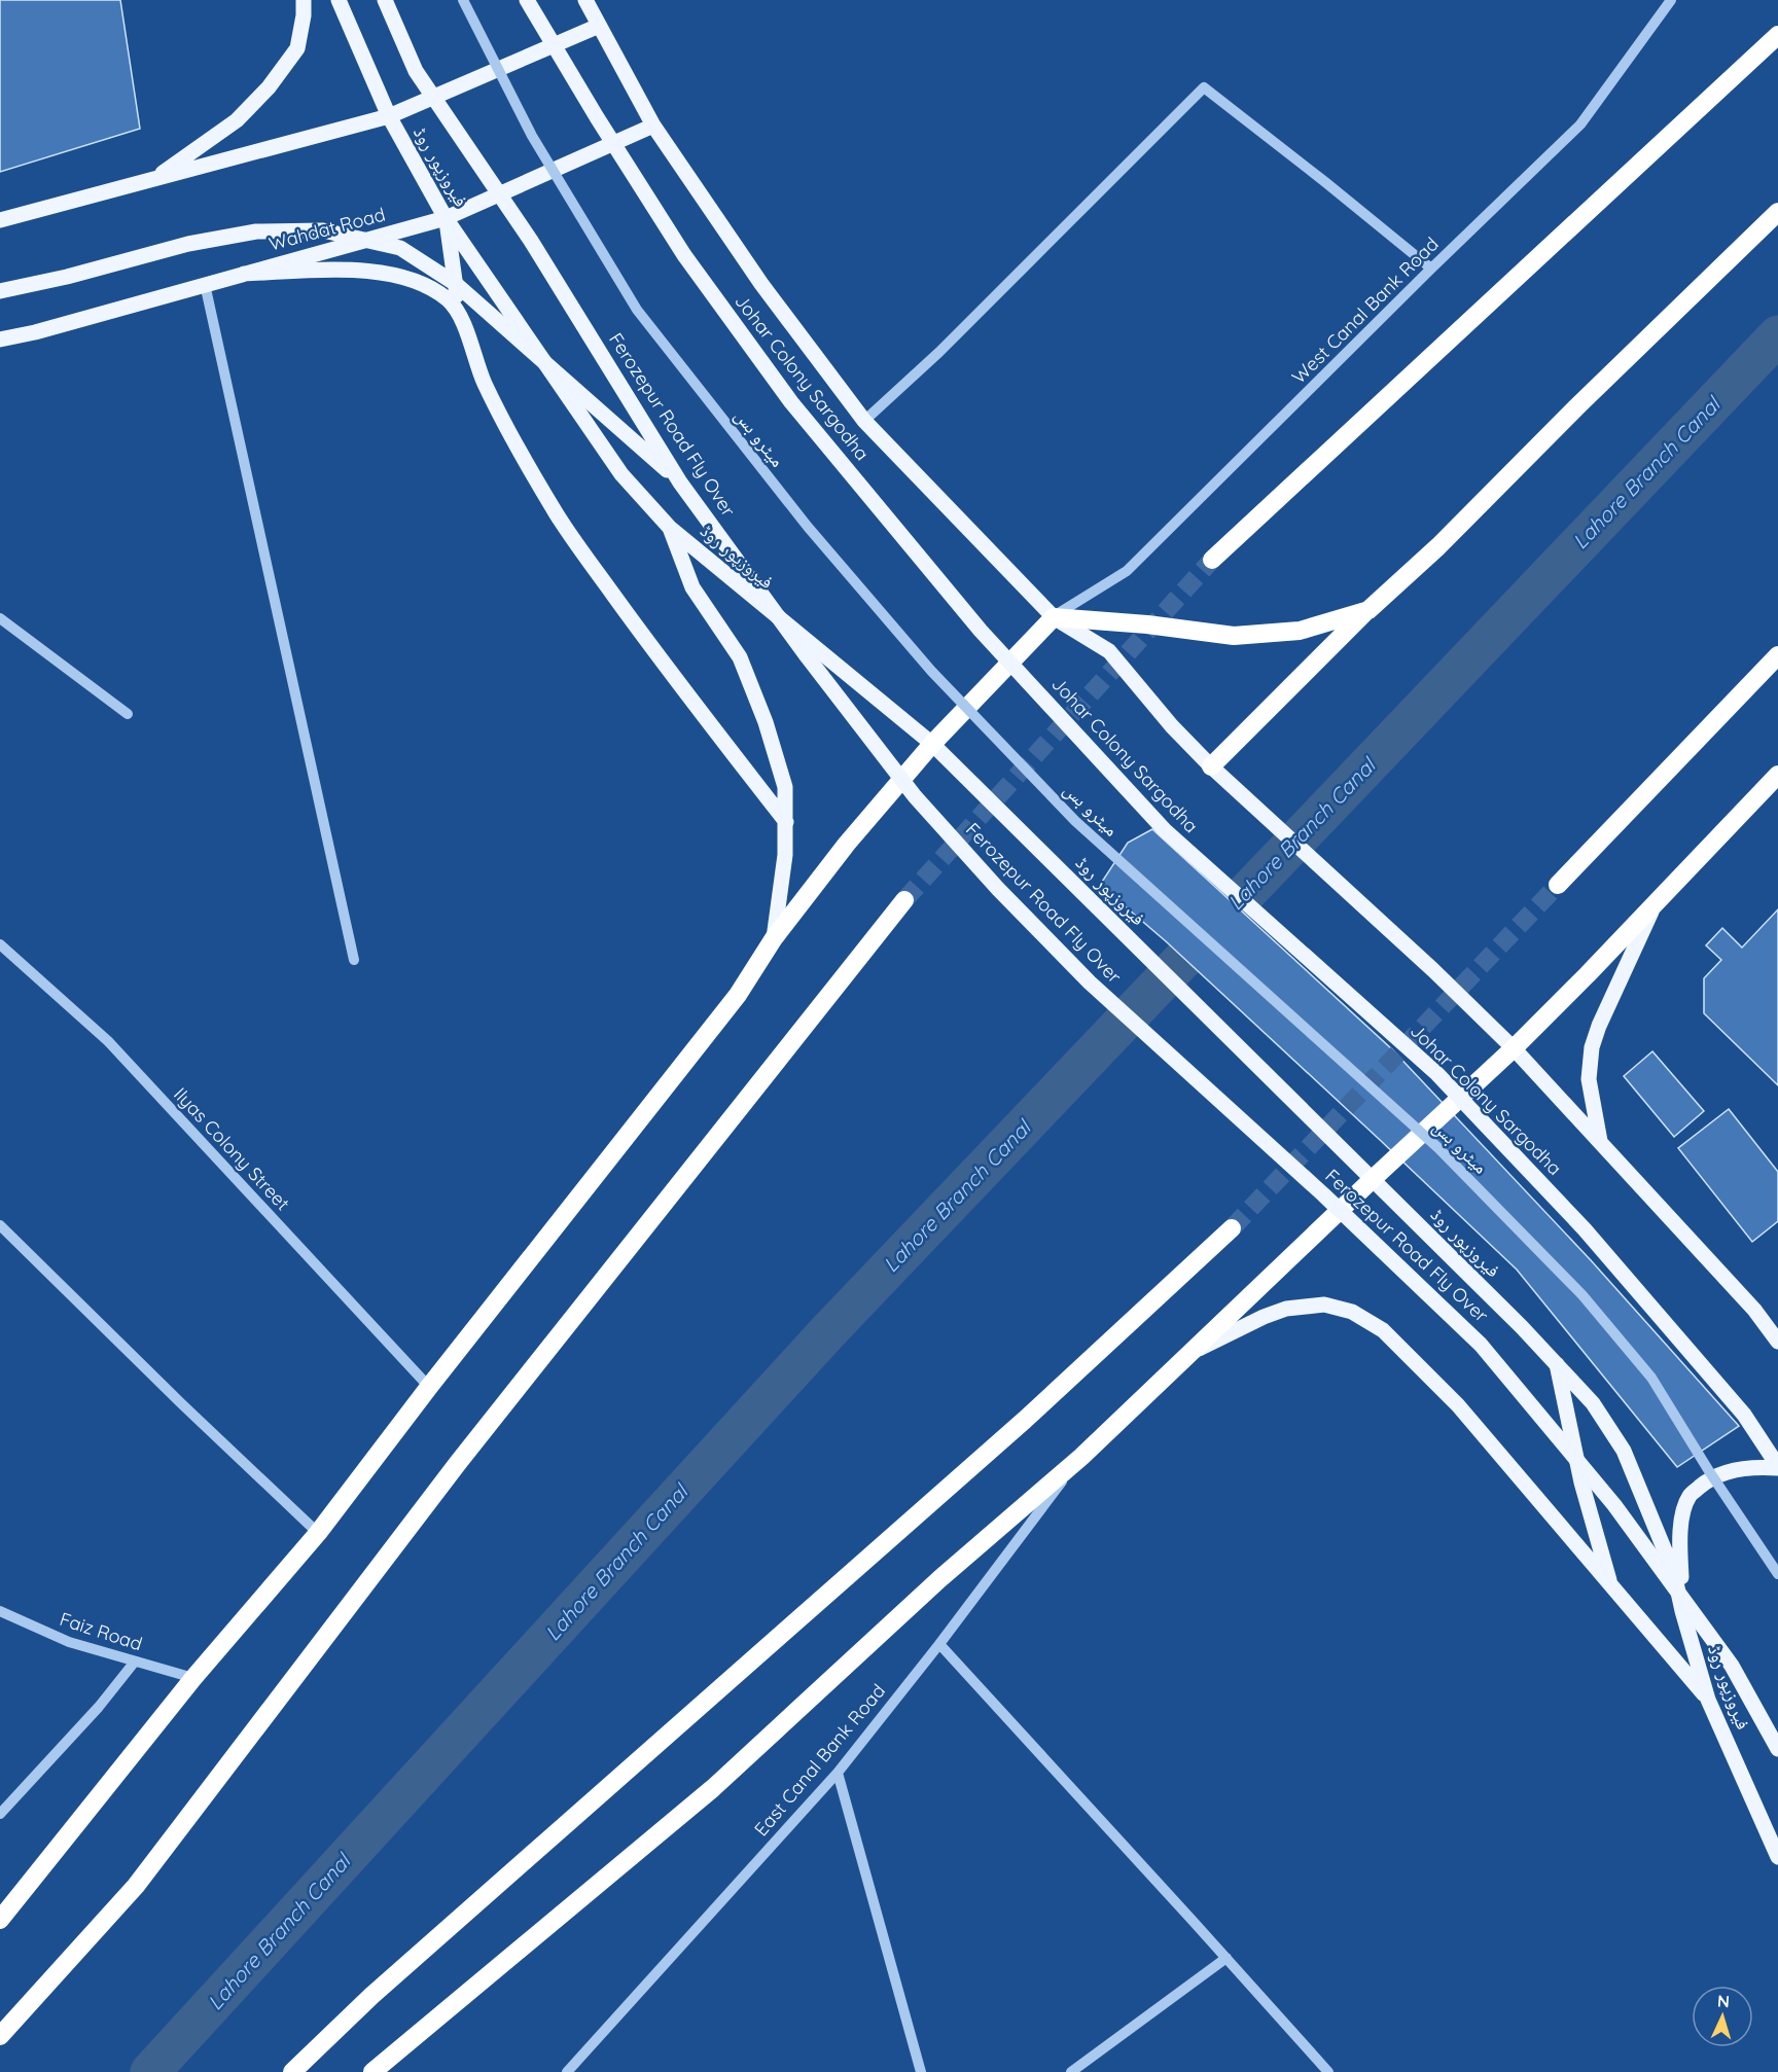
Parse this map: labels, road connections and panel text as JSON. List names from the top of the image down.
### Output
{
  "streets": {
    "main road": [
      "فیروزپور روڈ",
      "Wahdat Road",
      "Johar Colony Sargodha",
      "Ferozepur Road Fly Over"
    ],
    "street": [
      "West Canal Bank Road",
      "میٹرو بس",
      "Ilyas Colony Street",
      "Faiz Road",
      "East Canal Bank Road"
    ]
  },
  "crossings": [
    ["فیروزپور روڈ", "Wahdat Road"]
  ],
  "water": ["Lahore Branch Canal"],
  "north": "top"
}
